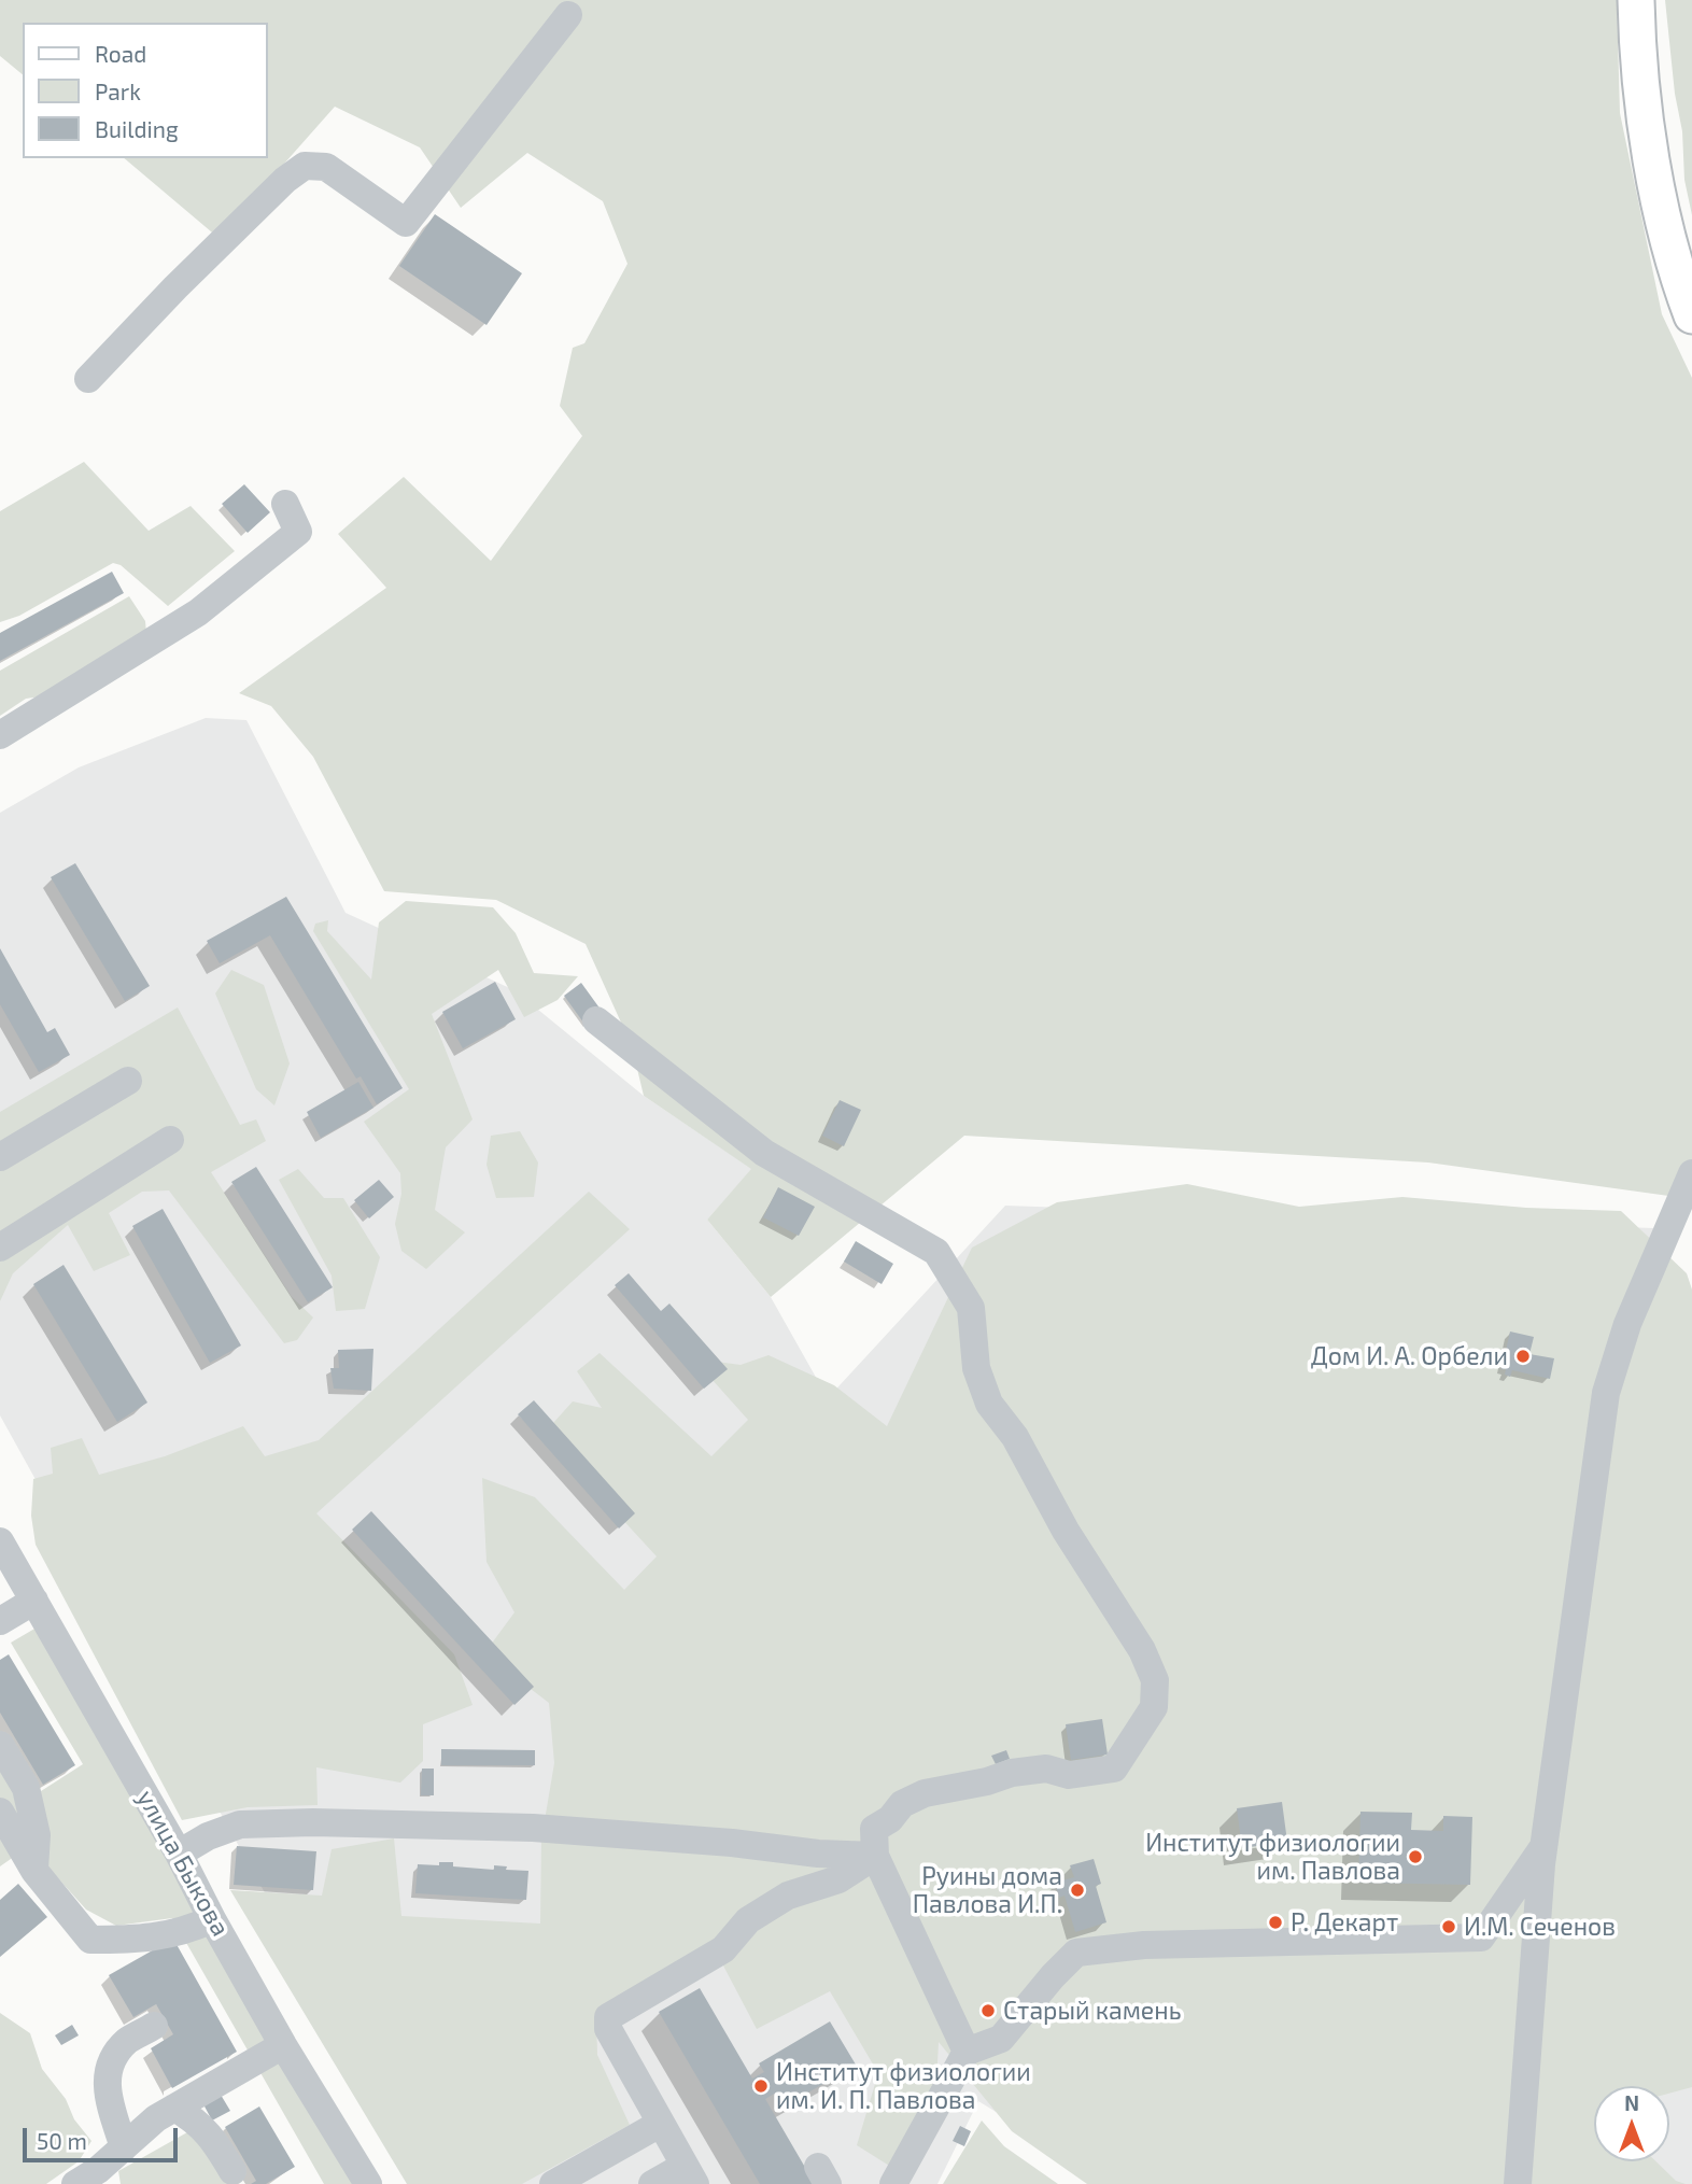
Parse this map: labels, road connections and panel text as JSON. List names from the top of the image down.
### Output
{
  "streets": {
    "street": ["улица Быкова"]
  },
  "places": [
    "Дом И. А. Орбели",
    "Институт физиологии им. Павлова",
    "Руины дома Павлова И.П.",
    "Р. Декарт",
    "И.М. Сеченов",
    "Старый камень",
    "Институт физиологии им. И. П. Павлова"
  ],
  "legend": ["Road", "Park", "Building"],
  "scale_bar": "50 m",
  "north": "top"
}
